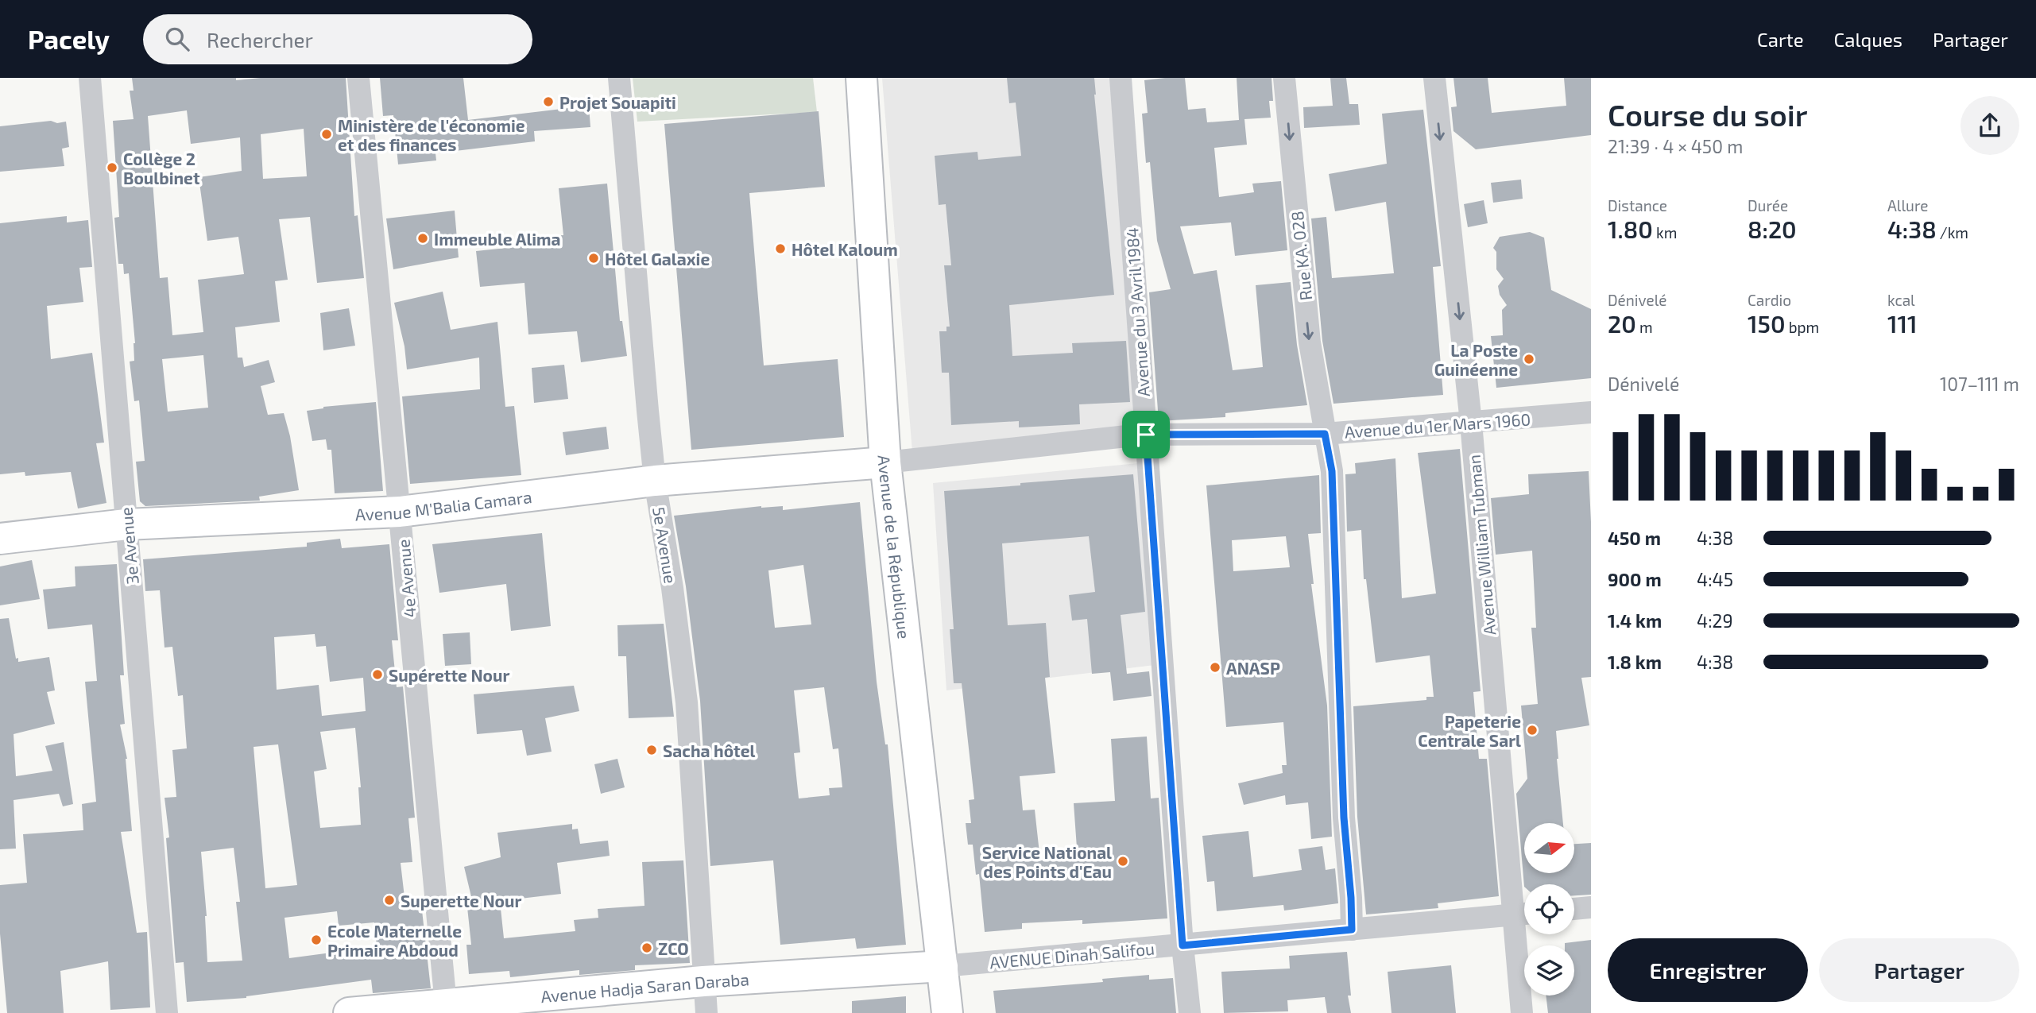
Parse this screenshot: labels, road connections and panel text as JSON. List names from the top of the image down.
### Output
{
  "streets": {
    "main road": ["Avenue M'Balia Camara", "Avenue de la République", "Avenue Hadja Saran Daraba"],
    "street": [
      "Rue KA. 028",
      "Avenue du 3 Avril 1984",
      "Avenue du 1er Mars 1960",
      "5e Avenue",
      "Avenue William Tubman",
      "3e Avenue",
      "4e Avenue",
      "AVENUE Dinah Salifou"
    ]
  },
  "crossings": [
    ["Rue KA. 028", "Avenue du 1er Mars 1960"],
    ["Rue KA. 028", "AVENUE Dinah Salifou"],
    ["Avenue du 3 Avril 1984", "Avenue du 1er Mars 1960"],
    ["Avenue du 3 Avril 1984", "AVENUE Dinah Salifou"],
    ["Avenue du 1er Mars 1960", "Avenue M'Balia Camara"],
    ["Avenue du 1er Mars 1960", "Avenue William Tubman"],
    ["Avenue du 1er Mars 1960", "Avenue de la République"],
    ["Avenue M'Balia Camara", "5e Avenue"],
    ["Avenue M'Balia Camara", "3e Avenue"],
    ["Avenue M'Balia Camara", "Avenue de la République"],
    ["Avenue M'Balia Camara", "4e Avenue"],
    ["5e Avenue", "Avenue Hadja Saran Daraba"],
    ["Avenue William Tubman", "AVENUE Dinah Salifou"],
    ["Avenue de la République", "AVENUE Dinah Salifou"],
    ["Avenue de la République", "Avenue Hadja Saran Daraba"],
    ["4e Avenue", "Avenue Hadja Saran Daraba"],
    ["AVENUE Dinah Salifou", "Avenue Hadja Saran Daraba"]
  ],
  "one_way": ["Rue KA. 028", "Avenue William Tubman"],
  "places": [
    "Projet Souapiti",
    "Ministère de l'économie et des finances",
    "Collège 2 Boulbinet",
    "Immeuble Alima",
    "Hôtel Kaloum",
    "Hôtel Galaxie",
    "La Poste Guinéenne",
    "ANASP",
    "Supérette Nour",
    "Papeterie Centrale Sarl",
    "Sacha hôtel",
    "Service National des Points d'Eau",
    "Superette Nour",
    "Ecole Maternelle Primaire Abdoud",
    "ZCO"
  ],
  "north": "right",
  "page": {
    "header": "Pacely",
    "search": "Rechercher",
    "nav": ["Carte", "Calques", "Partager"],
    "heading": ["Course du soir", "21:39 · 4 × 450 m"],
    "stats": [
      ["Distance", "1.80 km"],
      ["Durée", "8:20"],
      ["Allure", "4:38 /km"],
      ["Dénivelé", "20 m"],
      ["Cardio", "150 bpm"],
      ["kcal", "111"]
    ],
    "chart": ["Dénivelé", "107–111 m"],
    "list": [
      {
        "name": "450 m",
        "note": "4:38"
      },
      {
        "name": "900 m",
        "note": "4:45"
      },
      {
        "name": "1.4 km",
        "note": "4:29"
      },
      {
        "name": "1.8 km",
        "note": "4:38"
      }
    ],
    "buttons": ["Enregistrer", "Partager"]
  }
}
